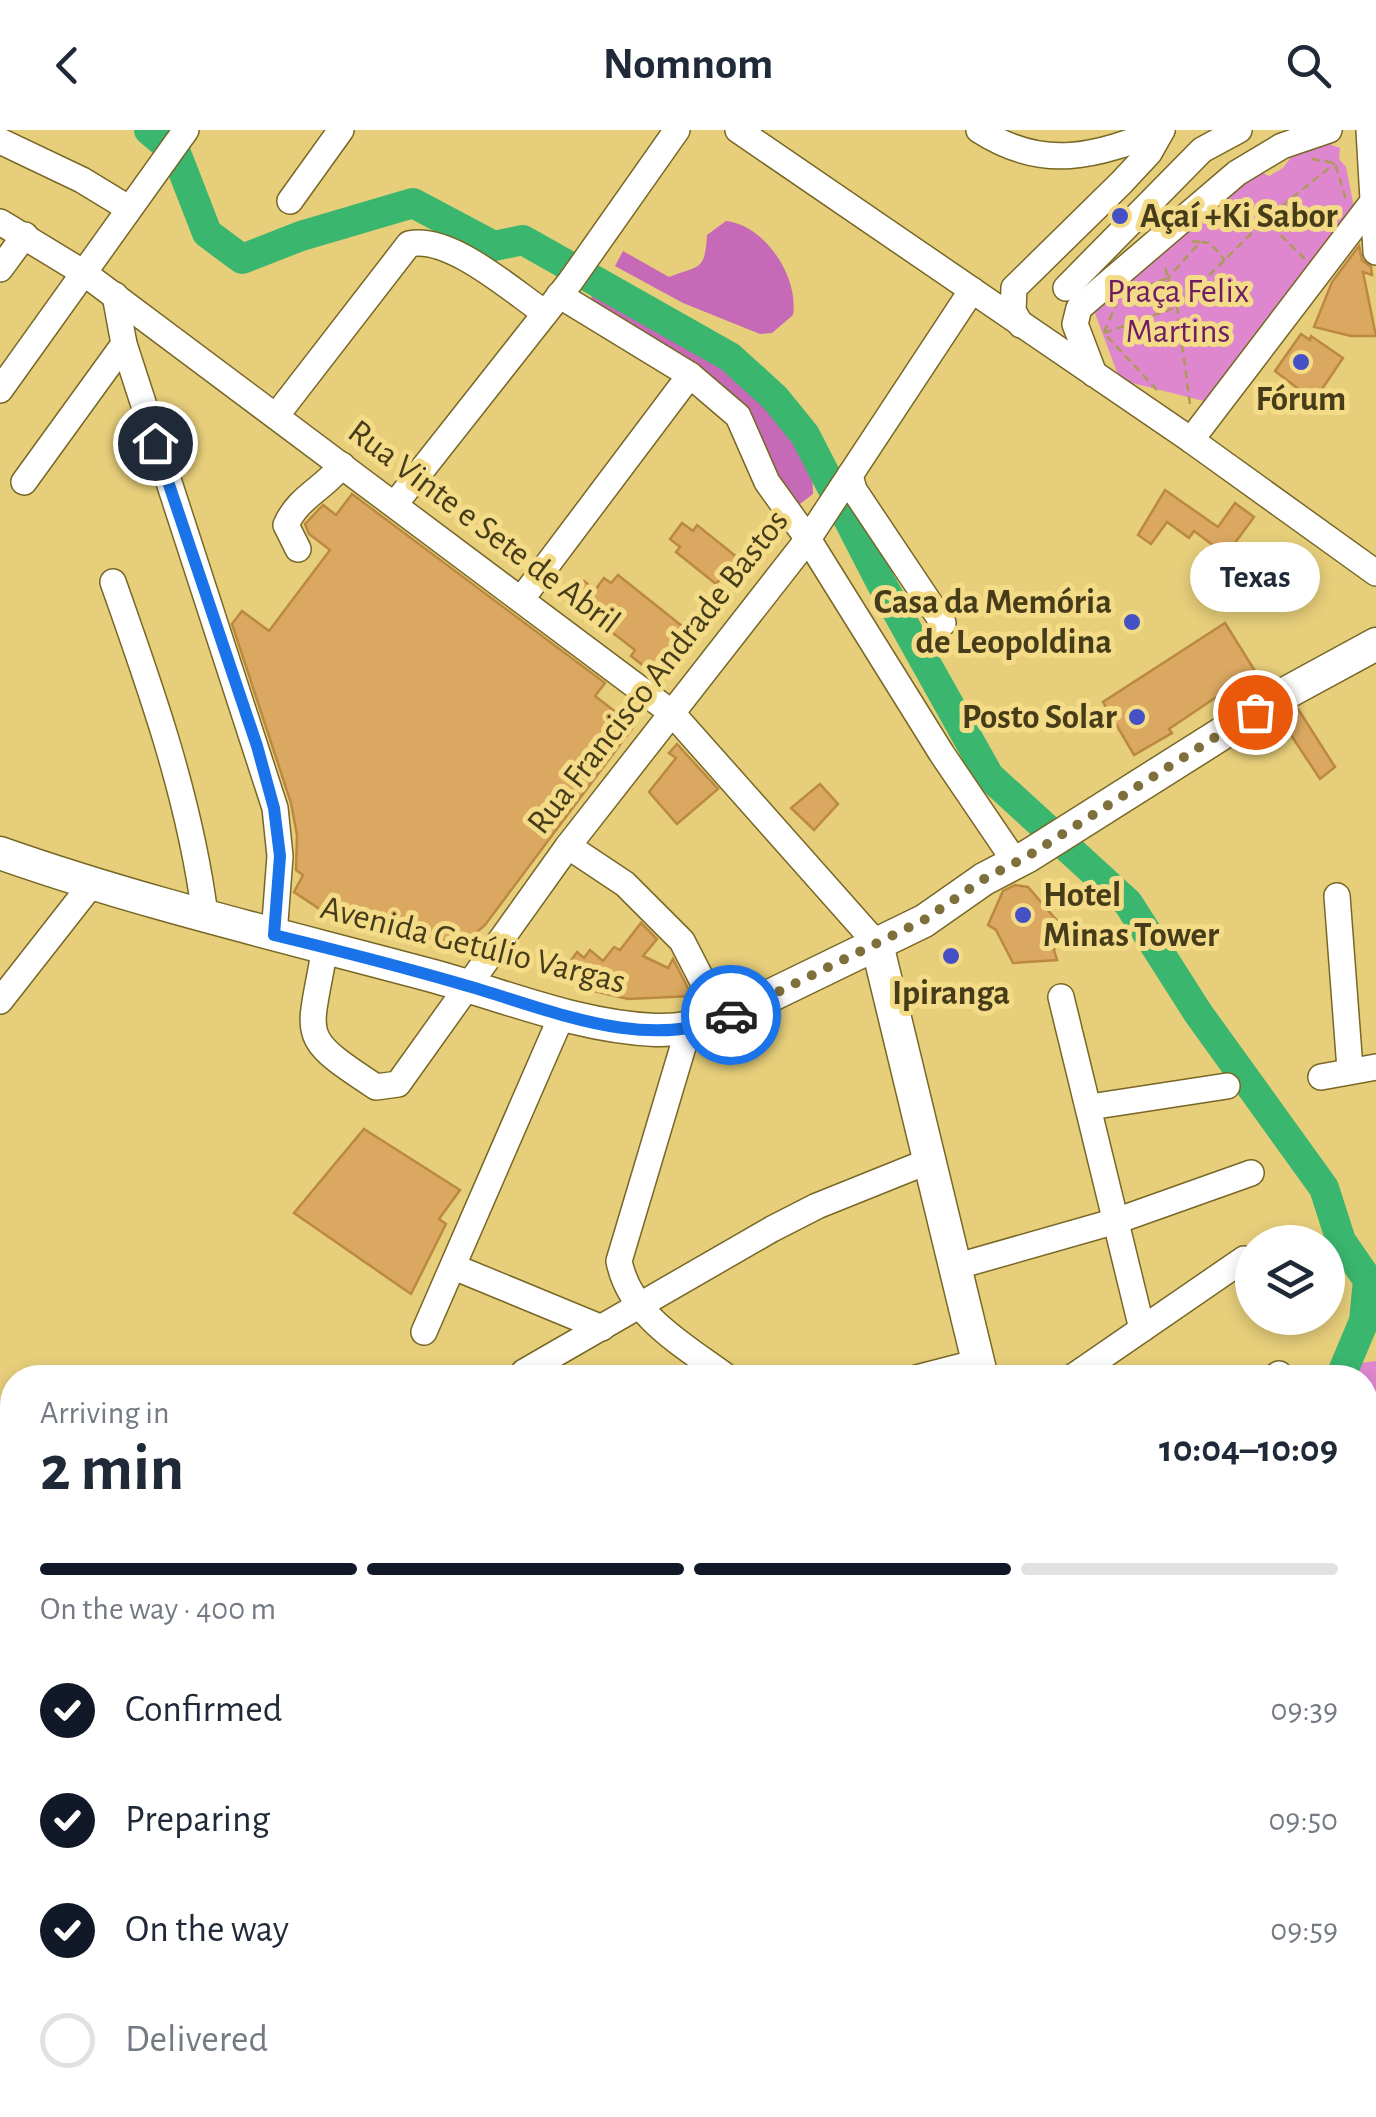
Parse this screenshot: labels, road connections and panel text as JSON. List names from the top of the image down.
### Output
{
  "streets": {
    "main road": ["Avenida Getúlio Vargas"],
    "street": ["Rua Vinte e Sete de Abril", "Rua Francisco Andrade Bastos"]
  },
  "crossings": [
    ["Rua Vinte e Sete de Abril", "Rua Francisco Andrade Bastos"],
    ["Rua Vinte e Sete de Abril", "Avenida Getúlio Vargas"],
    ["Rua Francisco Andrade Bastos", "Avenida Getúlio Vargas"]
  ],
  "parks": ["Praça Felix Martins"],
  "places": [
    "Açaí +Ki Sabor",
    "Fórum",
    "Casa da Memória de Leopoldina",
    "Texas",
    "Posto Solar",
    "Hotel Minas Tower",
    "Ipiranga"
  ],
  "page": {
    "header": "Nomnom",
    "bubble": "Texas",
    "heading": ["2 min", "Arriving in", "10:04–10:09"],
    "bar": "On the way · 400 m",
    "list": [
      ["Confirmed", "09:39"],
      ["Preparing", "09:50"],
      ["On the way", "09:59"],
      "Delivered"
    ]
  }
}
